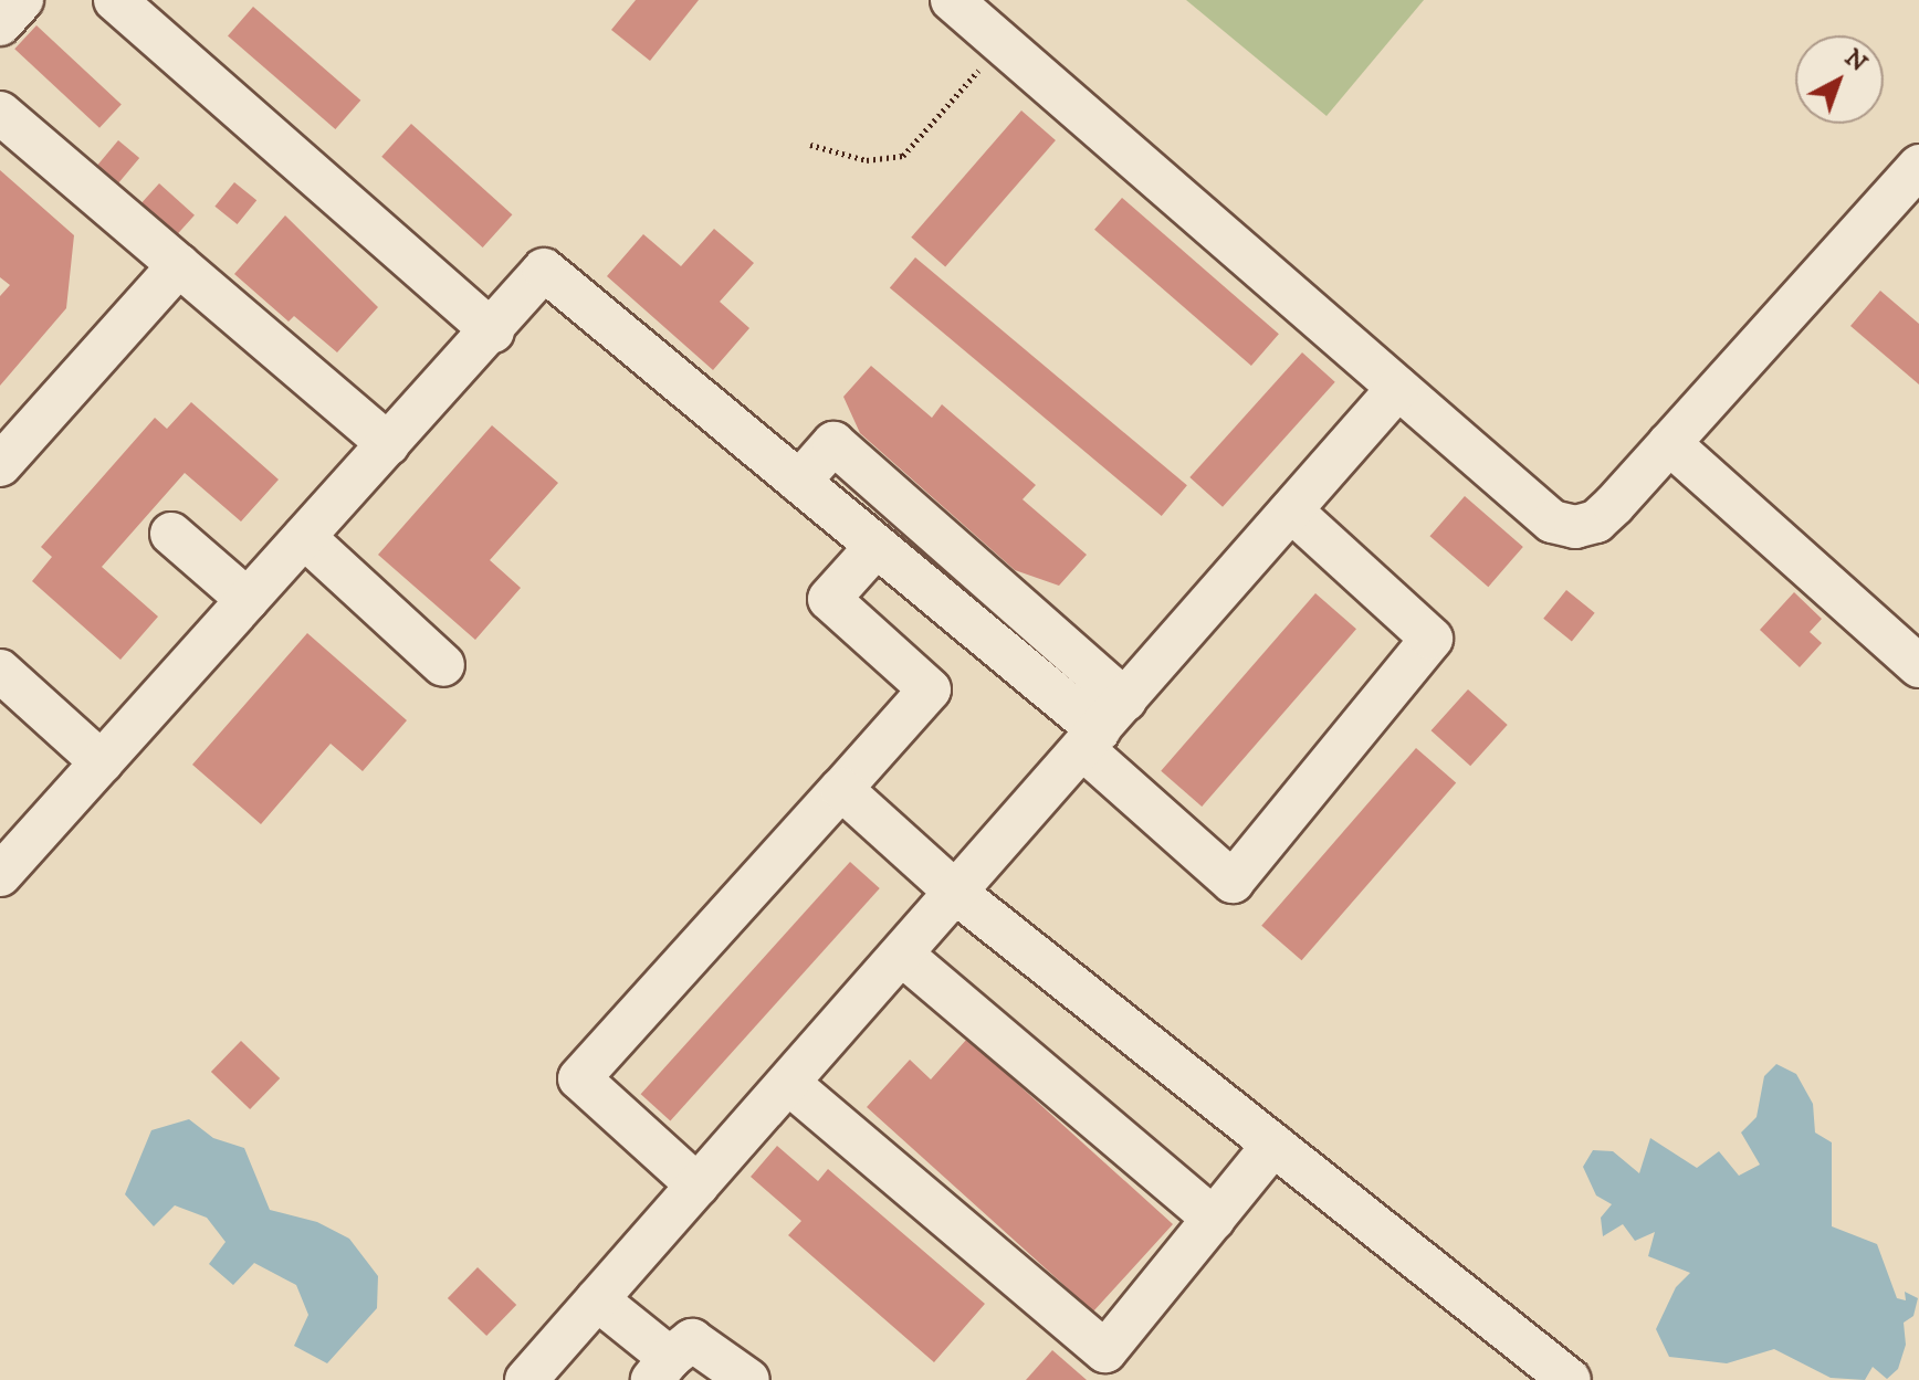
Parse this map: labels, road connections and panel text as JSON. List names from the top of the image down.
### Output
{
  "north": "top right"
}
